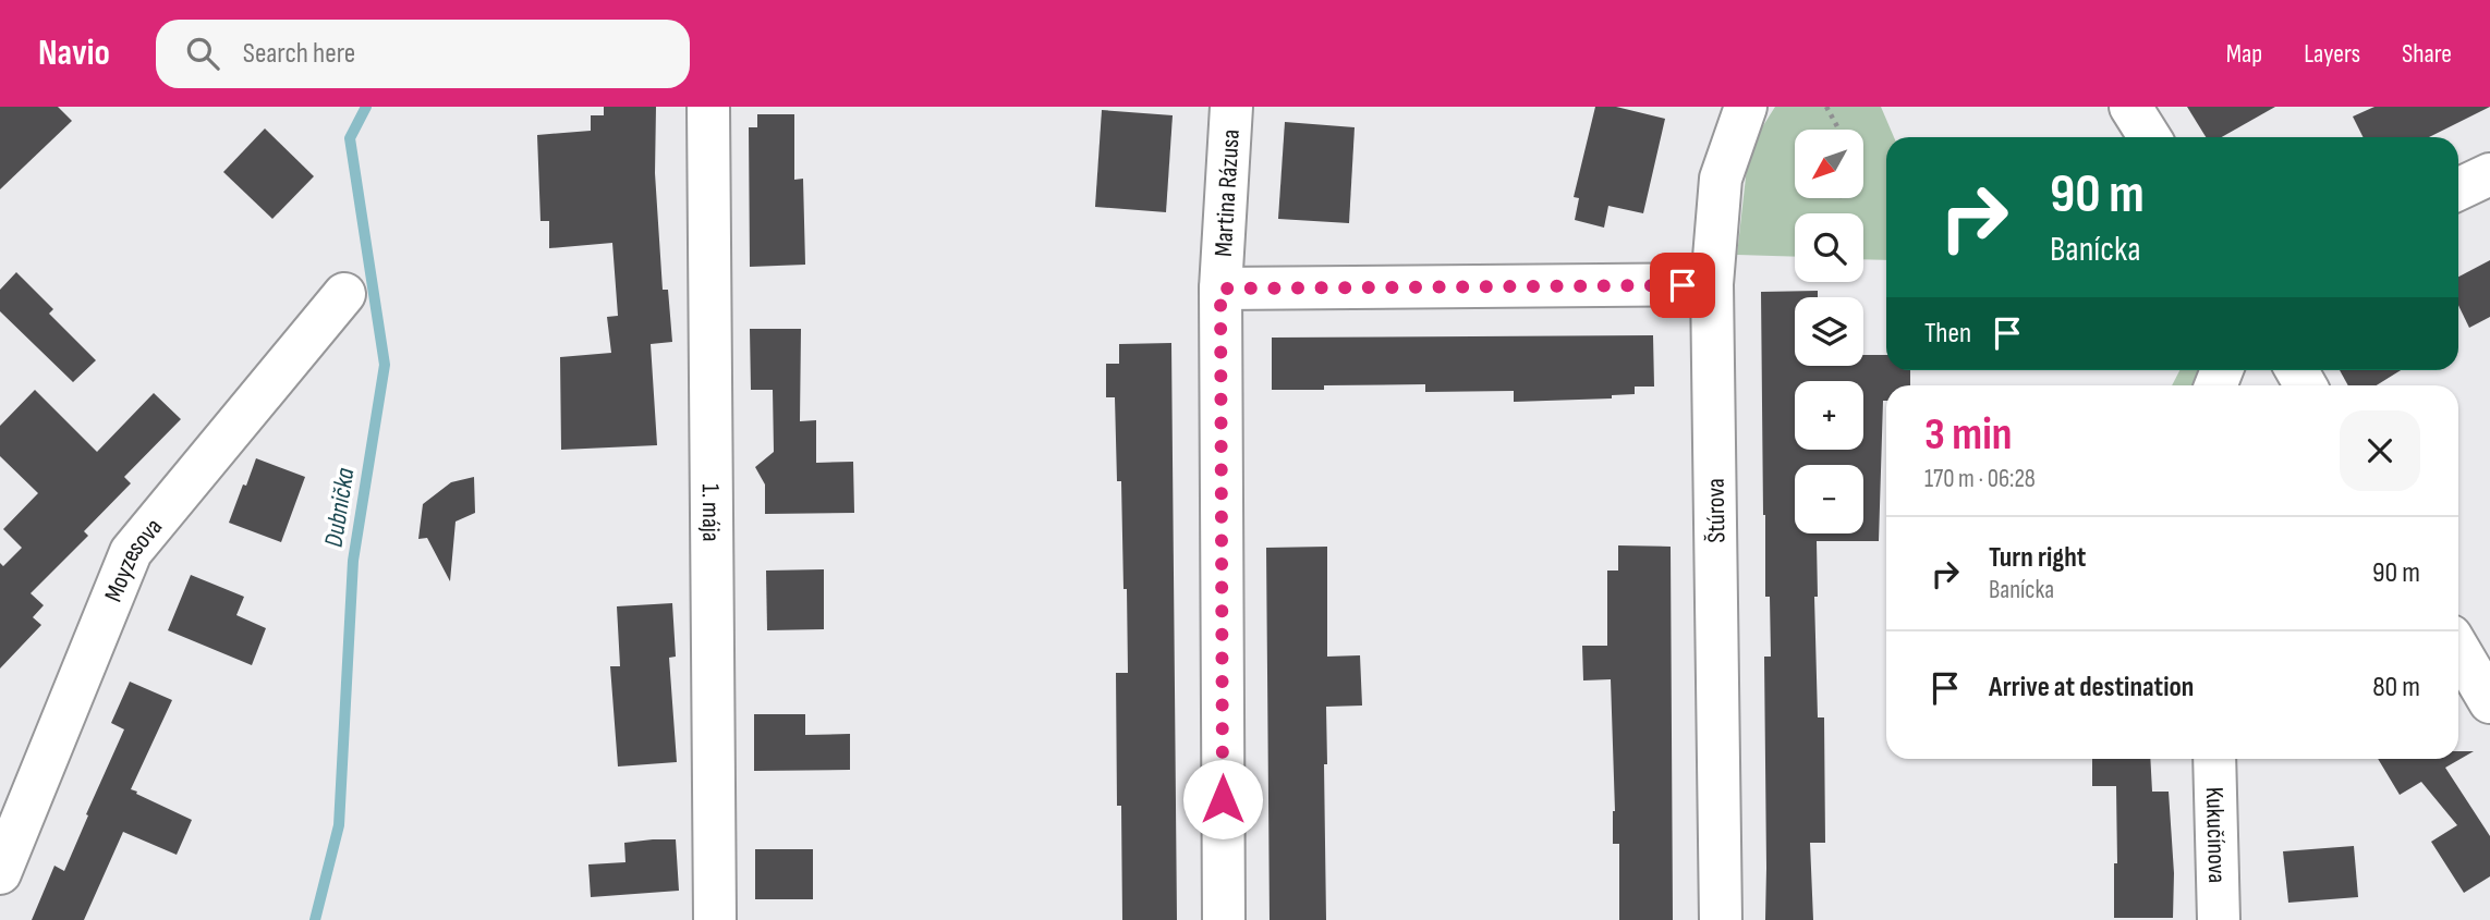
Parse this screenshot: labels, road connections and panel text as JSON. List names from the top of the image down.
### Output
{
  "streets": {
    "street": [
      "Martina Rázusa",
      "Štúrova",
      "1. mája",
      "Moyzesova",
      "Kukučínova"
    ]
  },
  "water": ["Dubnička"],
  "north": "bottom left",
  "page": {
    "header": "Navio",
    "search": "Search here",
    "nav": ["Map", "Layers", "Share"],
    "map_buttons": ["+", "−"],
    "turn": ["90 m", "Banícka"],
    "then": "Then",
    "heading": ["3 min", "170 m · 06:28"],
    "list": [
      {
        "name": "Turn right",
        "note": "Banícka",
        "value": "90 m"
      },
      {
        "name": "Arrive at destination",
        "value": "80 m"
      }
    ]
  }
}
